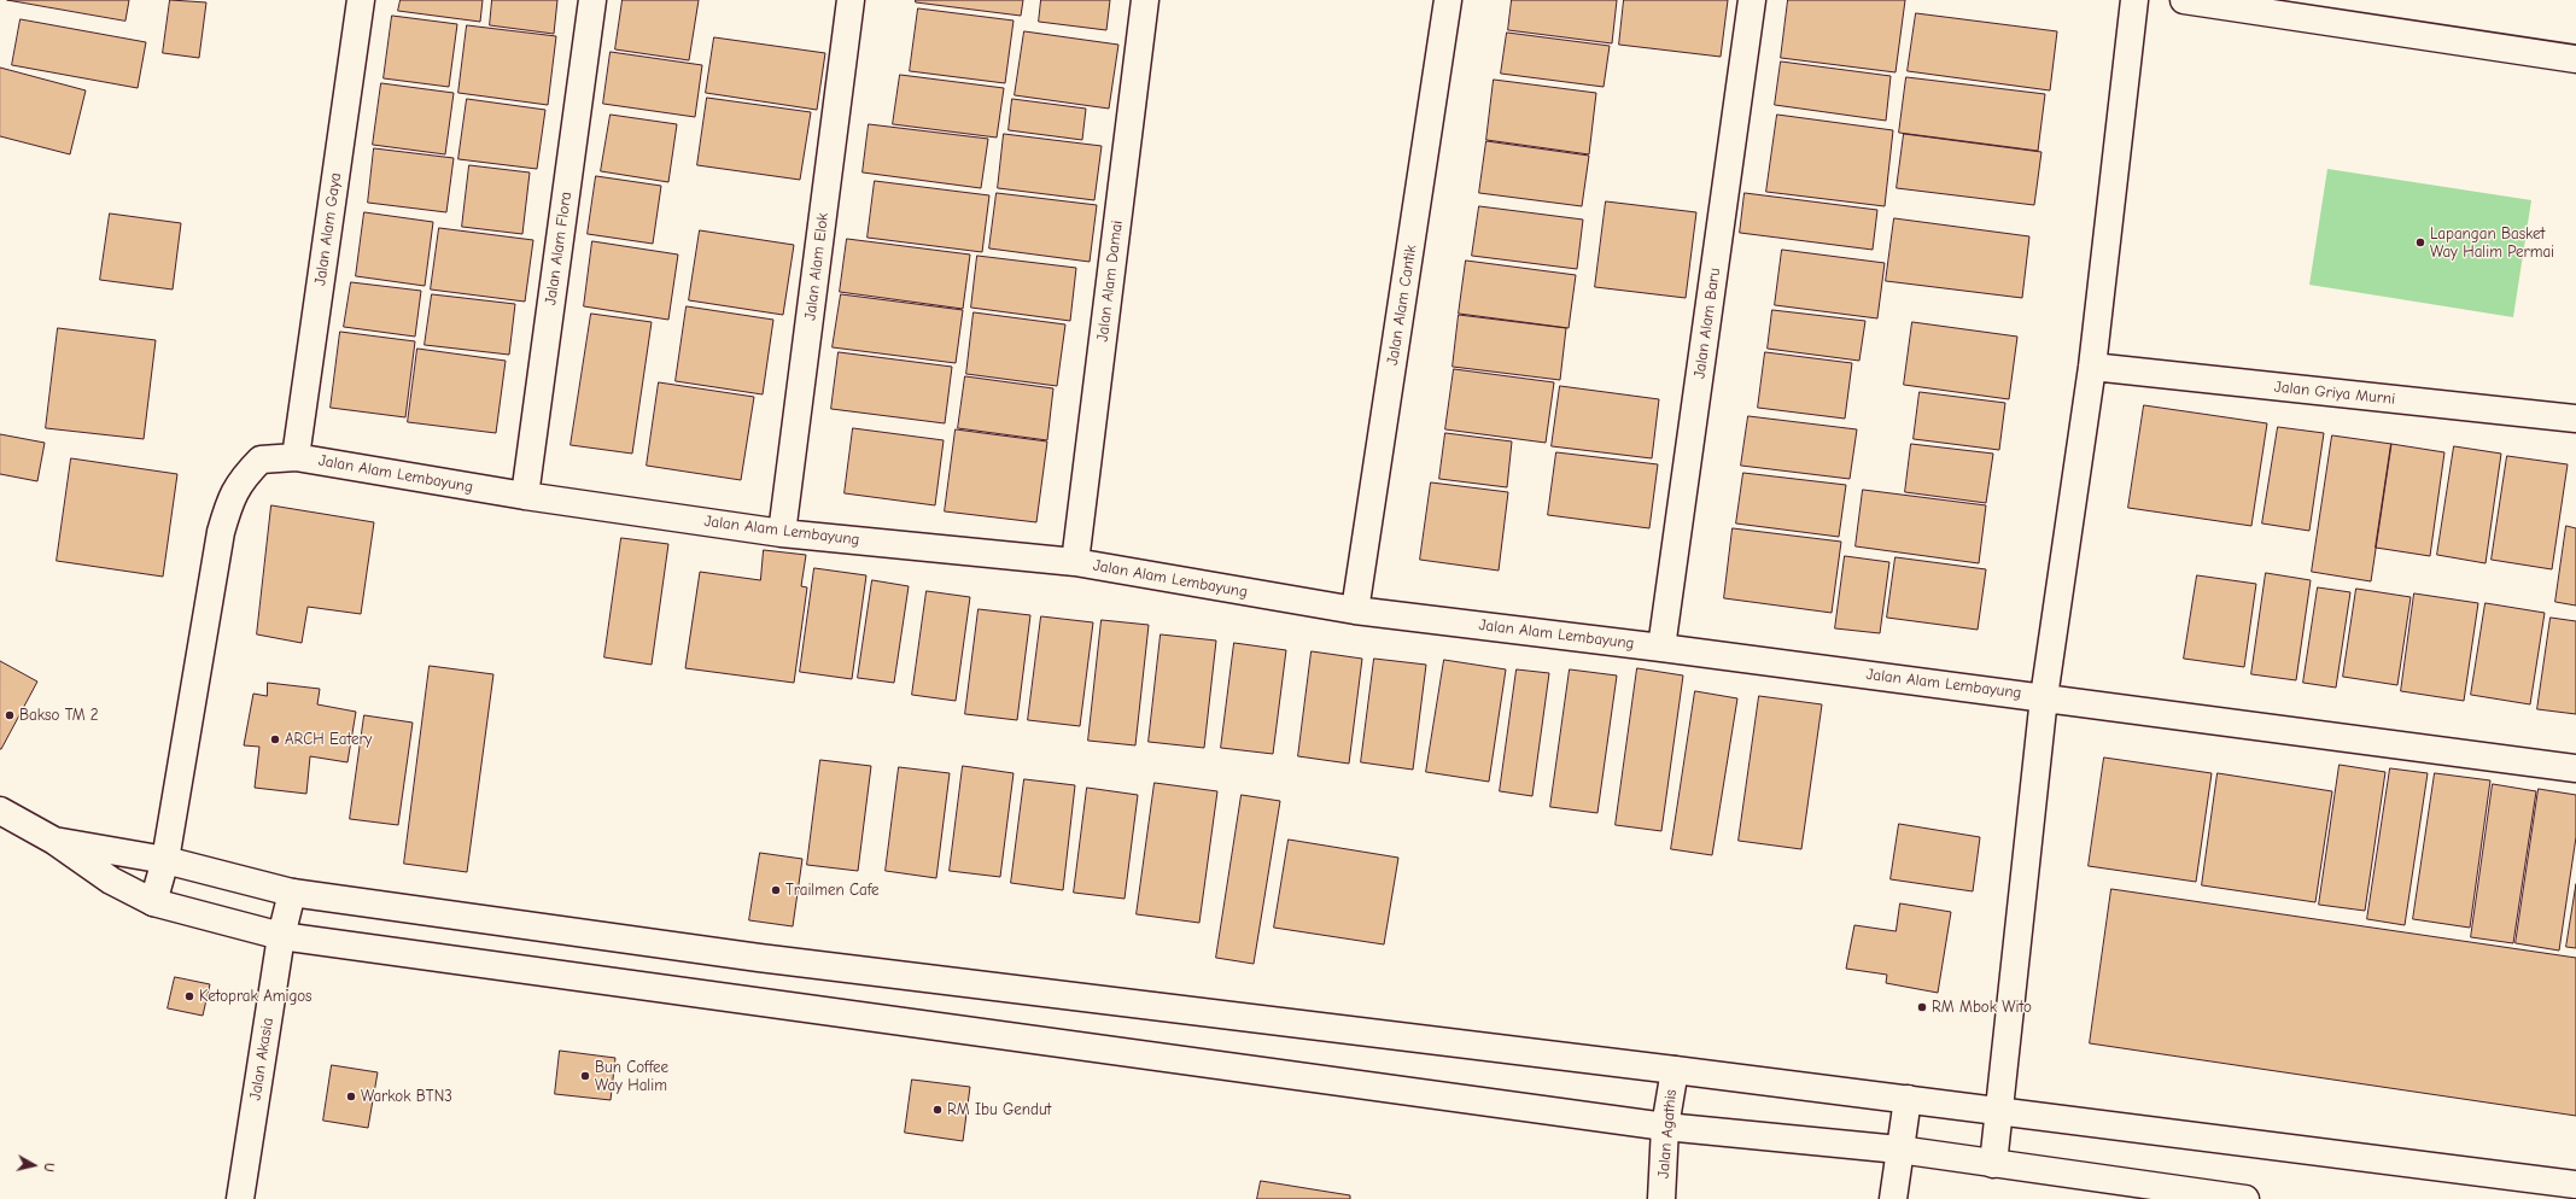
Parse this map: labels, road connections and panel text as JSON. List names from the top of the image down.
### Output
{
  "streets": {
    "street": [
      "Jalan Alam Gaya",
      "Jalan Alam Flora",
      "Jalan Alam Elok",
      "Jalan Alam Damai",
      "Jalan Alam Cantik",
      "Jalan Alam Baru",
      "Jalan Griya Murni",
      "Jalan Alam Lembayung",
      "Jalan Akasia",
      "Jalan Agathis"
    ]
  },
  "crossings": [
    ["Jalan Alam Gaya", "Jalan Alam Lembayung"],
    ["Jalan Alam Flora", "Jalan Alam Lembayung"],
    ["Jalan Alam Elok", "Jalan Alam Lembayung"],
    ["Jalan Alam Damai", "Jalan Alam Lembayung"],
    ["Jalan Alam Cantik", "Jalan Alam Lembayung"],
    ["Jalan Alam Baru", "Jalan Alam Lembayung"]
  ],
  "places": [
    "Lapangan Basket Way Halim Permai",
    "Bakso TM 2",
    "ARCH Eatery",
    "Trailmen Cafe",
    "Ketoprak Amigos",
    "RM Mbok Wito",
    "Bun Coffee Way Halim",
    "Warkok BTN3",
    "RM Ibu Gendut"
  ],
  "north": "right"
}
